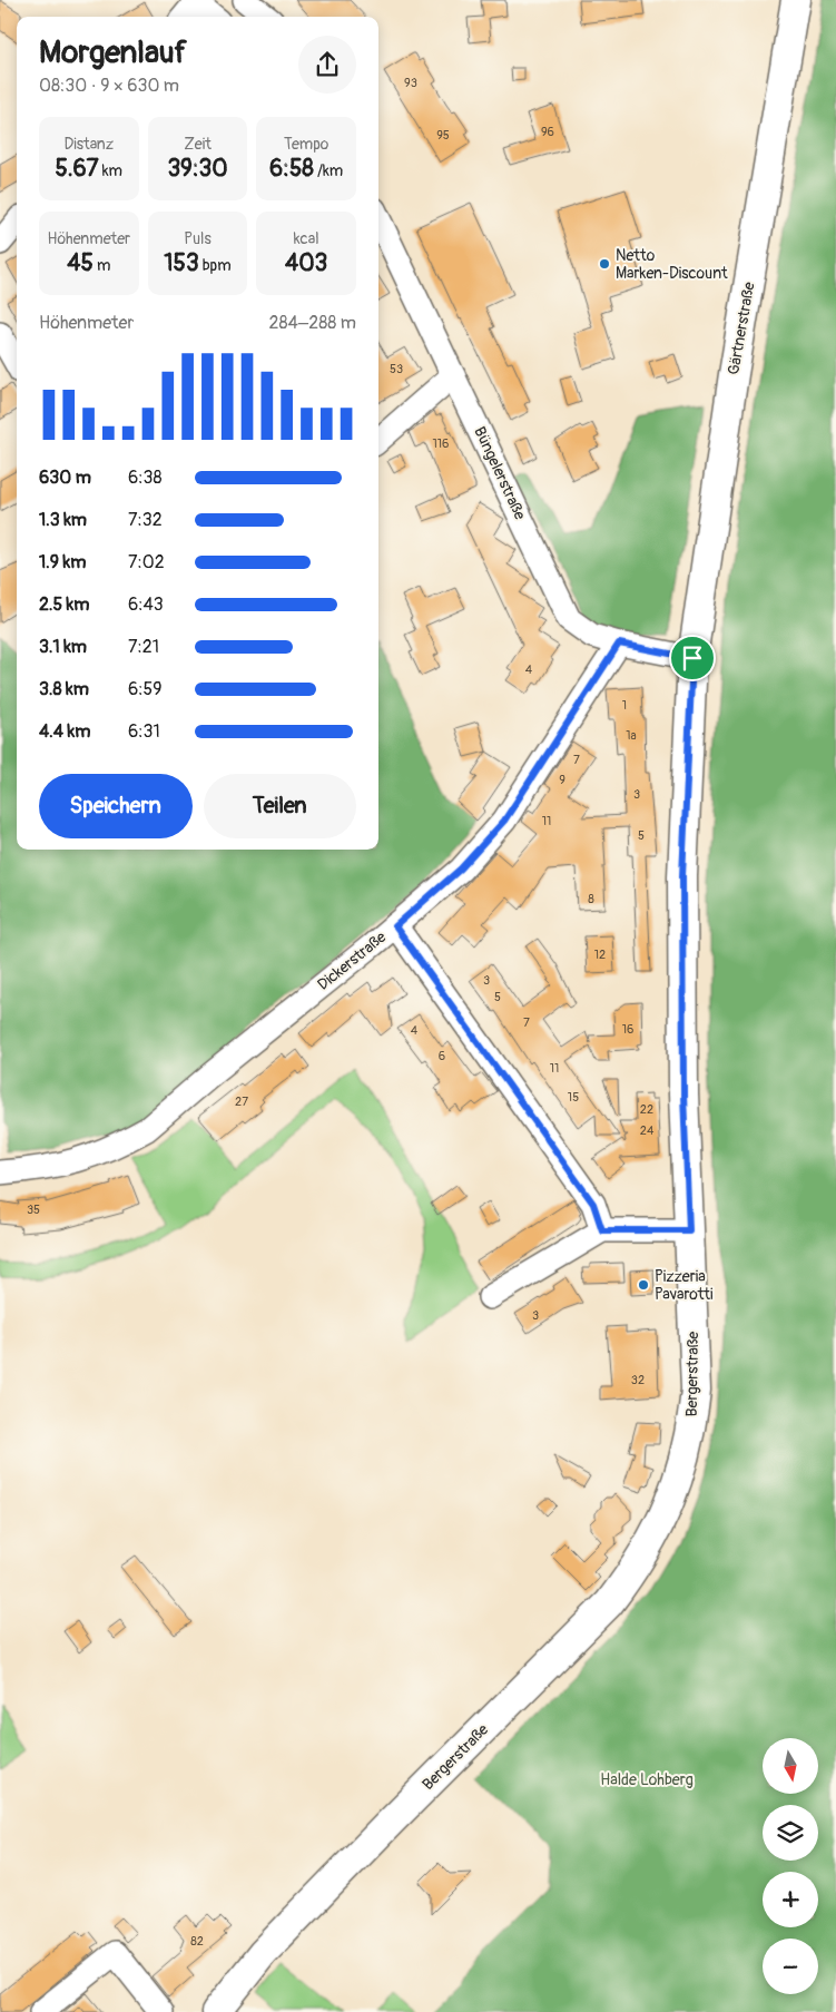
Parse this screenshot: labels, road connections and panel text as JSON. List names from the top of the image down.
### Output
{
  "streets": {
    "main road": ["Gärtnerstraße", "Bergerstraße"],
    "street": ["Büngelerstraße", "Dickerstraße"]
  },
  "crossings": [
    ["Gärtnerstraße", "Büngelerstraße"],
    ["Gärtnerstraße", "Bergerstraße"],
    ["Büngelerstraße", "Dickerstraße"],
    ["Büngelerstraße", "Bergerstraße"]
  ],
  "parks": ["Halde Lohberg"],
  "places": ["Netto Marken-Discount", "Pizzeria Pavarotti"],
  "house_numbers": [
    "93",
    "96",
    "95",
    "53",
    "116",
    "4",
    "1",
    "1a",
    "7",
    "9",
    "3",
    "11",
    "5",
    "8",
    "12",
    "3",
    "5",
    "7",
    "16",
    "4",
    "6",
    "11",
    "15",
    "27",
    "22",
    "24",
    "35",
    "3",
    "32",
    "82"
  ],
  "north": "bottom",
  "page": {
    "heading": ["Morgenlauf", "08:30 · 9 × 630 m"],
    "stats": [
      ["Distanz", "5.67 km"],
      ["Zeit", "39:30"],
      ["Tempo", "6:58 /km"],
      ["Höhenmeter", "45 m"],
      ["Puls", "153 bpm"],
      ["kcal", "403"]
    ],
    "chart": ["Höhenmeter", "284–288 m"],
    "list": [
      {
        "name": "630 m",
        "note": "6:38"
      },
      {
        "name": "1.3 km",
        "note": "7:32"
      },
      {
        "name": "1.9 km",
        "note": "7:02"
      },
      {
        "name": "2.5 km",
        "note": "6:43"
      },
      {
        "name": "3.1 km",
        "note": "7:21"
      },
      {
        "name": "3.8 km",
        "note": "6:59"
      },
      {
        "name": "4.4 km",
        "note": "6:31"
      }
    ],
    "buttons": ["Speichern", "Teilen"],
    "map_buttons": ["+", "−"]
  }
}
